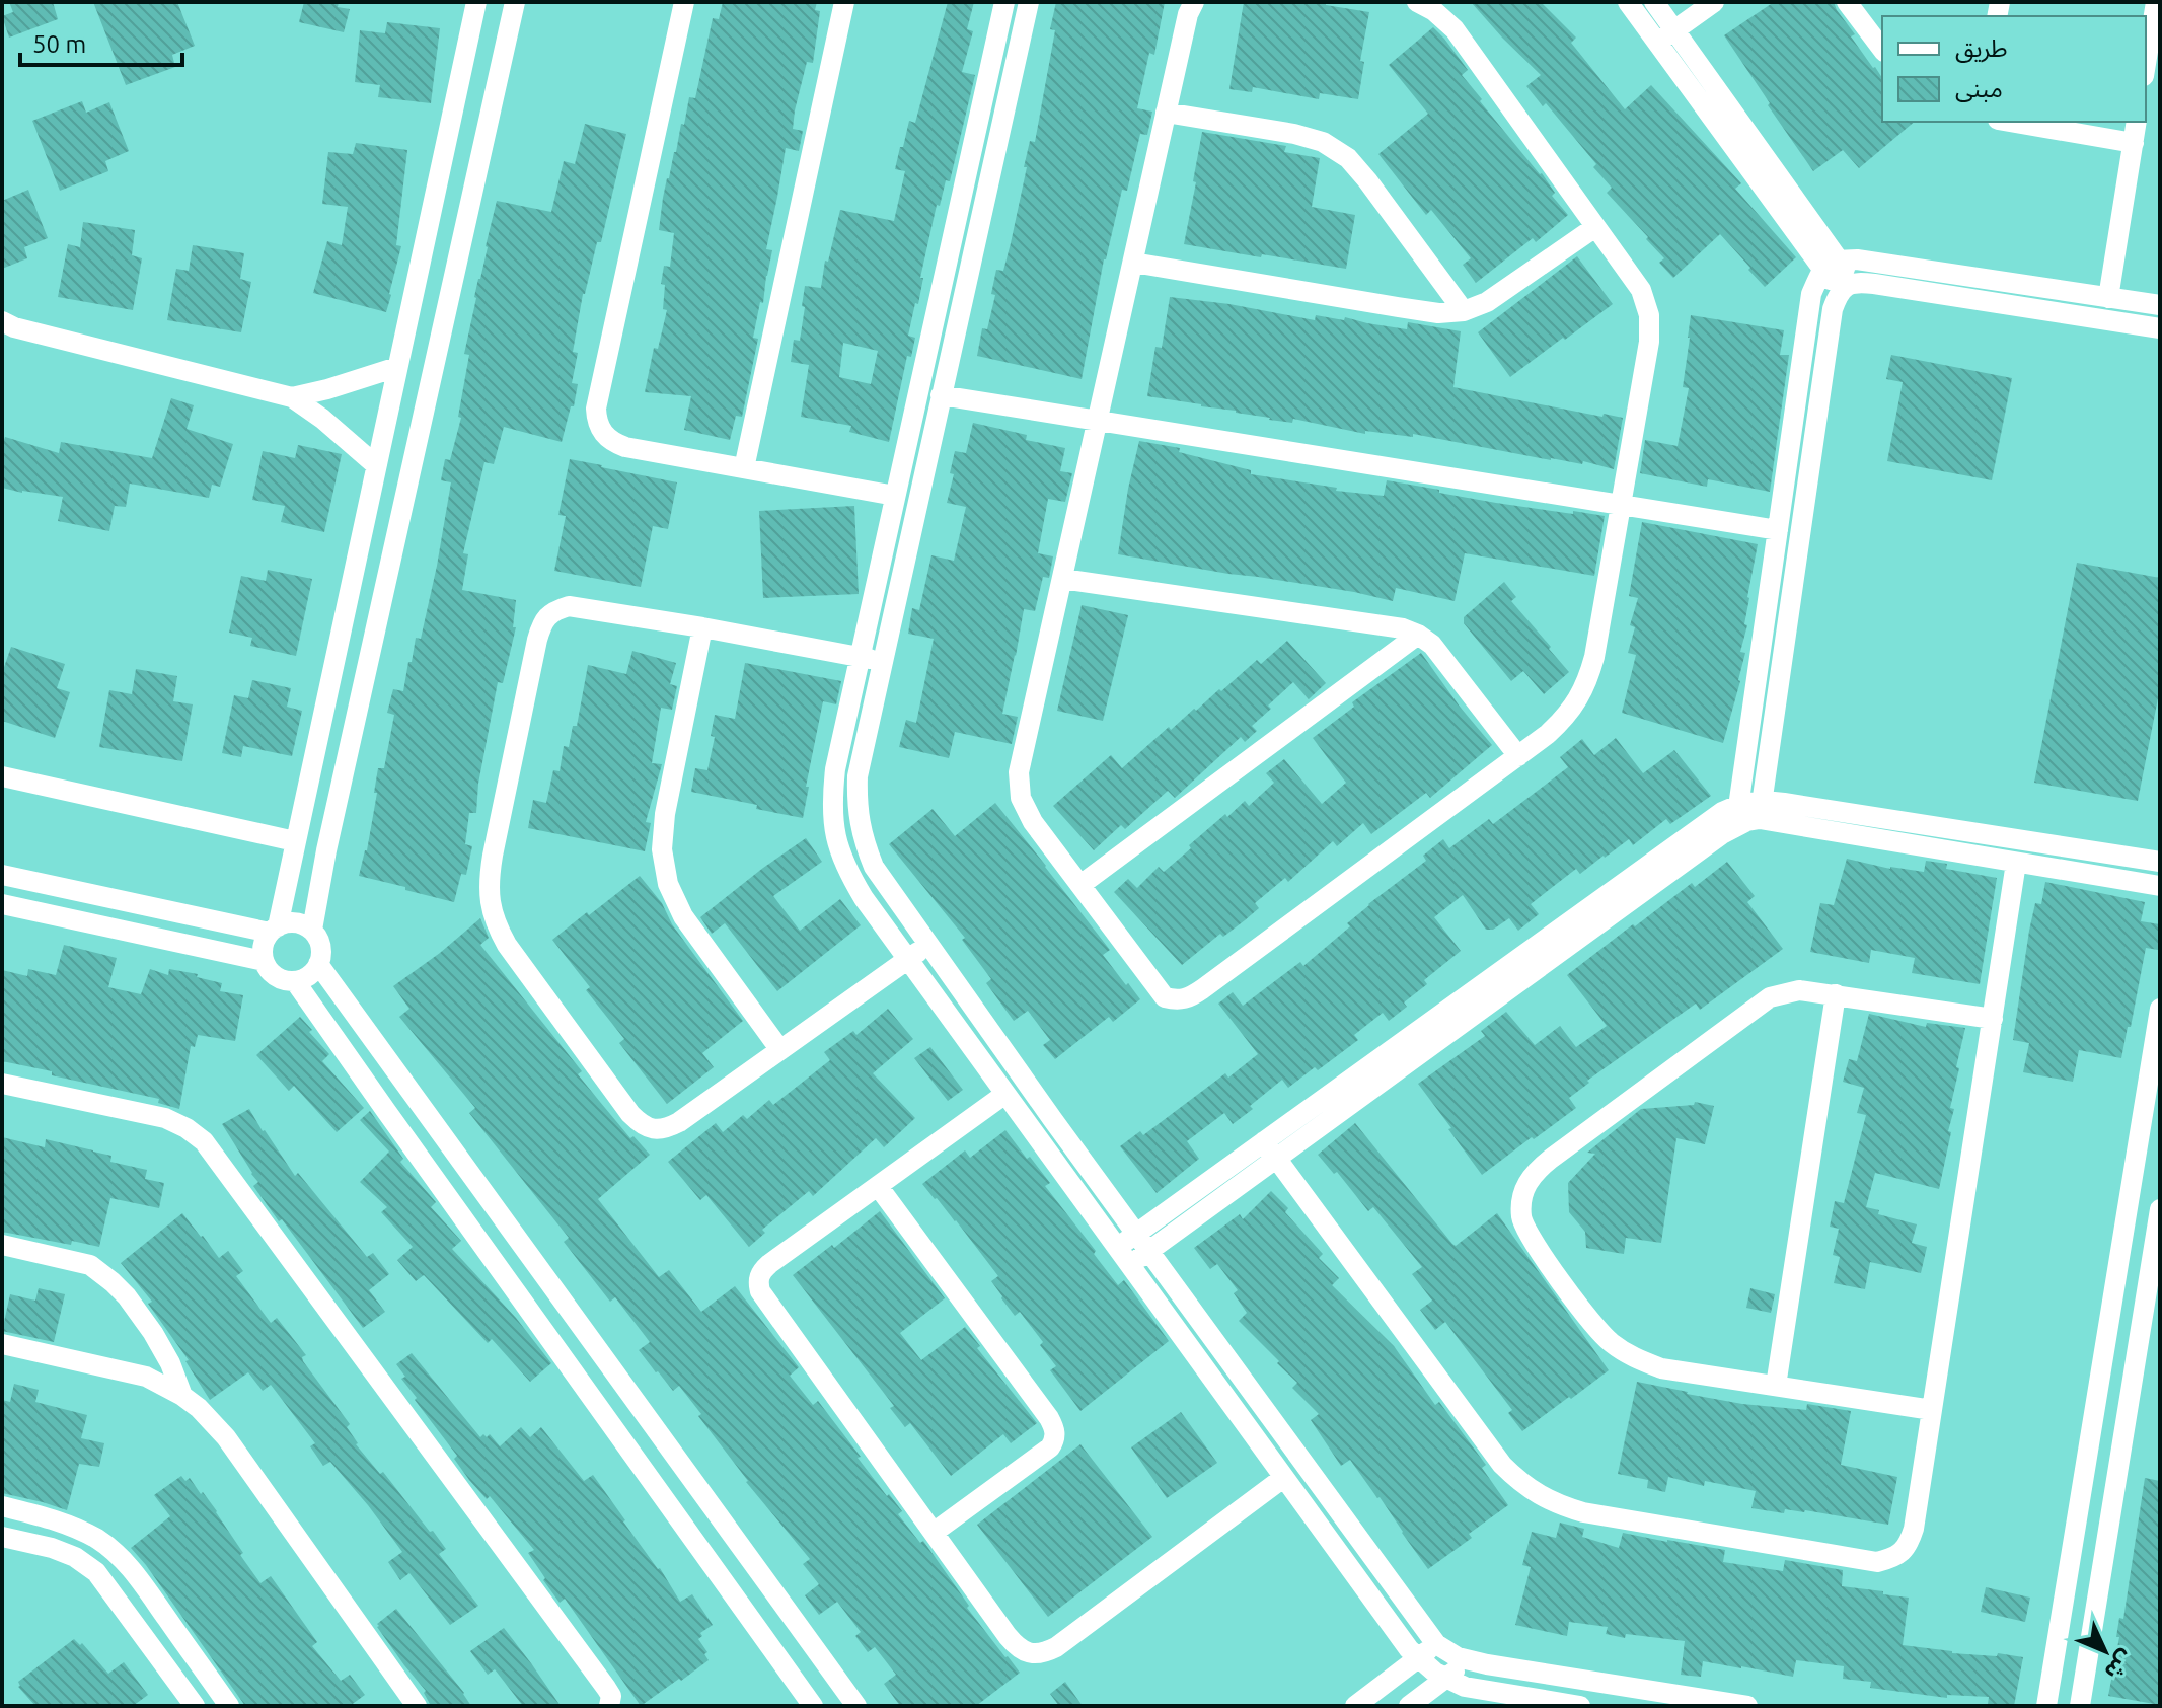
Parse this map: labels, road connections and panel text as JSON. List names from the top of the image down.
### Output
{
  "legend": ["طريق", "مبنى"],
  "scale_bar": "50 m",
  "north": "bottom right"
}
